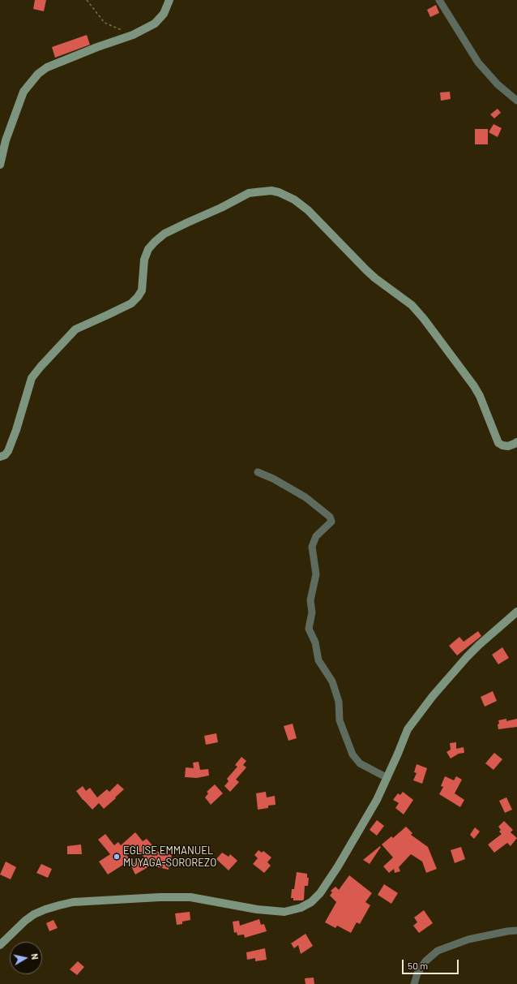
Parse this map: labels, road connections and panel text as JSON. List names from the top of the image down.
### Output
{
  "places": ["EGLISE EMMANUEL MUYAGA-SOROREZO"],
  "scale_bar": "50 m",
  "north": "right"
}
